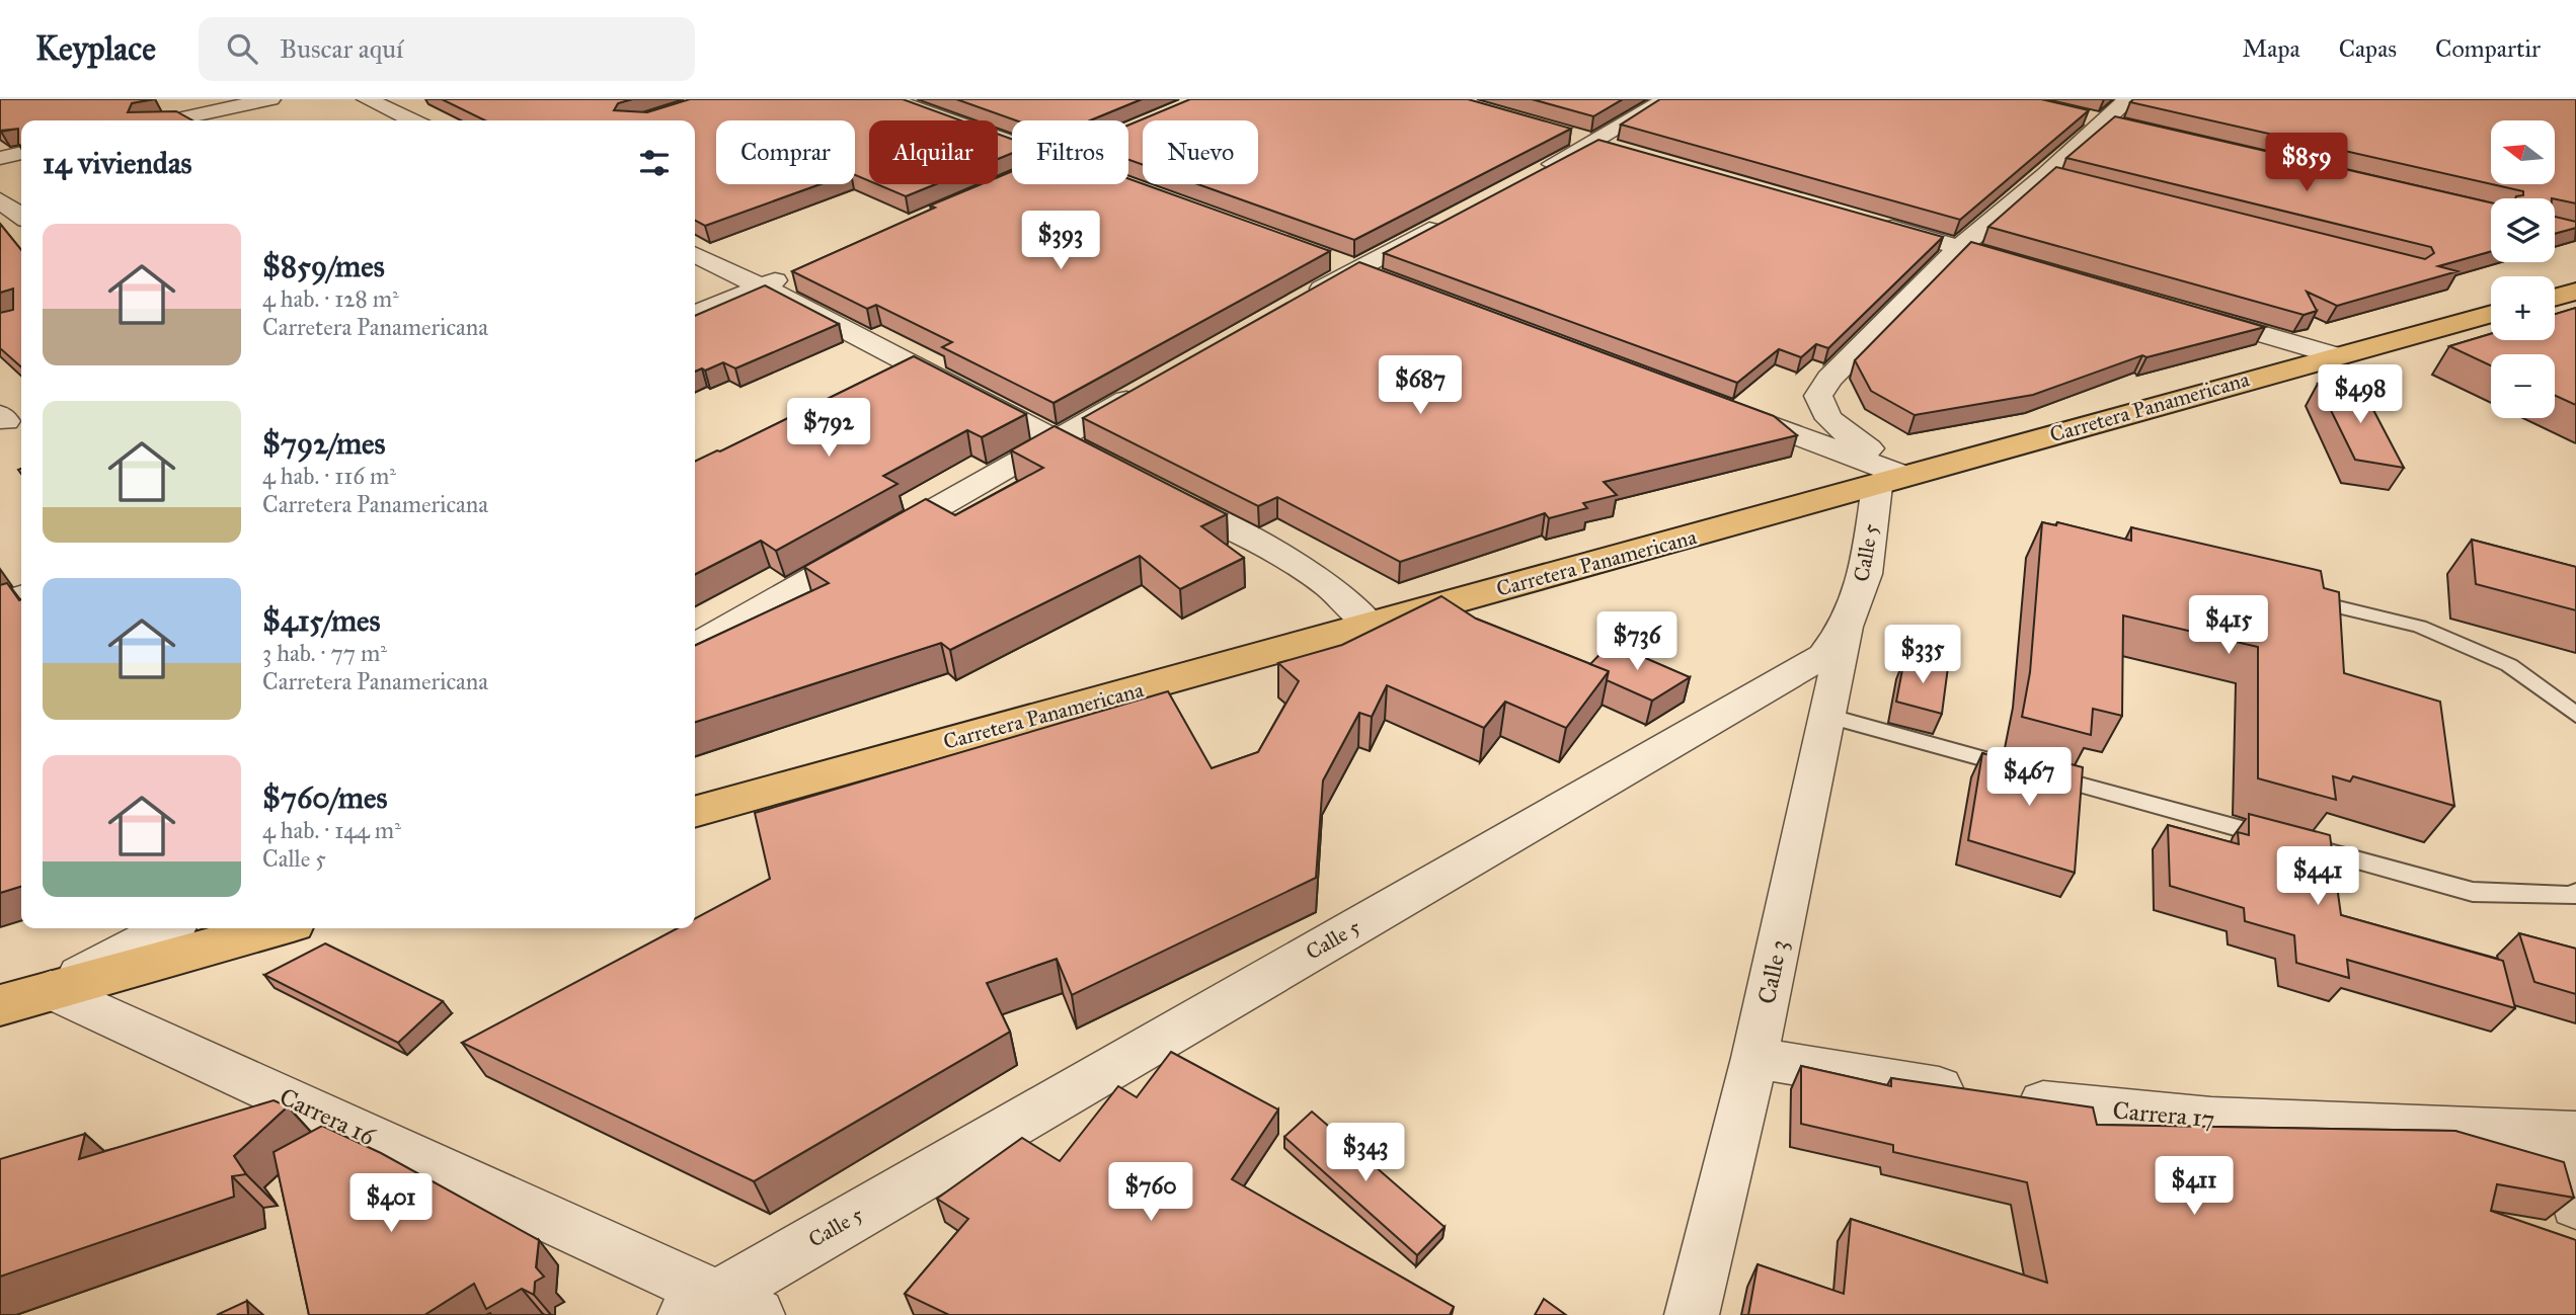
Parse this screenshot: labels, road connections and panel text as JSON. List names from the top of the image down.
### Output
{
  "streets": {
    "main road": ["Carretera Panamericana"],
    "street": [
      "Calle 5",
      "Calle 3",
      "Carrera 17",
      "Carrera 16"
    ]
  },
  "crossings": [
    ["Carretera Panamericana", "Calle 5"],
    ["Calle 5", "Calle 3"],
    ["Calle 5", "Carrera 16"],
    ["Calle 3", "Carrera 17"]
  ],
  "north": "left",
  "page": {
    "header": "Keyplace",
    "search": "Buscar aquí",
    "nav": ["Mapa", "Capas", "Compartir"],
    "map_buttons": ["+", "−"],
    "chip": [
      "Comprar",
      "Alquilar",
      "Filtros",
      "Nuevo"
    ],
    "heading": "14 viviendas",
    "price": [
      "$859",
      "$393",
      "$687",
      "$498",
      "$792",
      "$415",
      "$736",
      "$335",
      "$467",
      "$441",
      "$343",
      "$411",
      "$760",
      "$401"
    ],
    "list": [
      {
        "name": "$859/mes",
        "note": "4 hab. · 128 m² · Carretera Panamericana"
      },
      {
        "name": "$792/mes",
        "note": "4 hab. · 116 m² · Carretera Panamericana"
      },
      {
        "name": "$415/mes",
        "note": "3 hab. · 77 m² · Carretera Panamericana"
      },
      {
        "name": "$760/mes",
        "note": "4 hab. · 144 m² · Calle 5"
      }
    ]
  }
}
